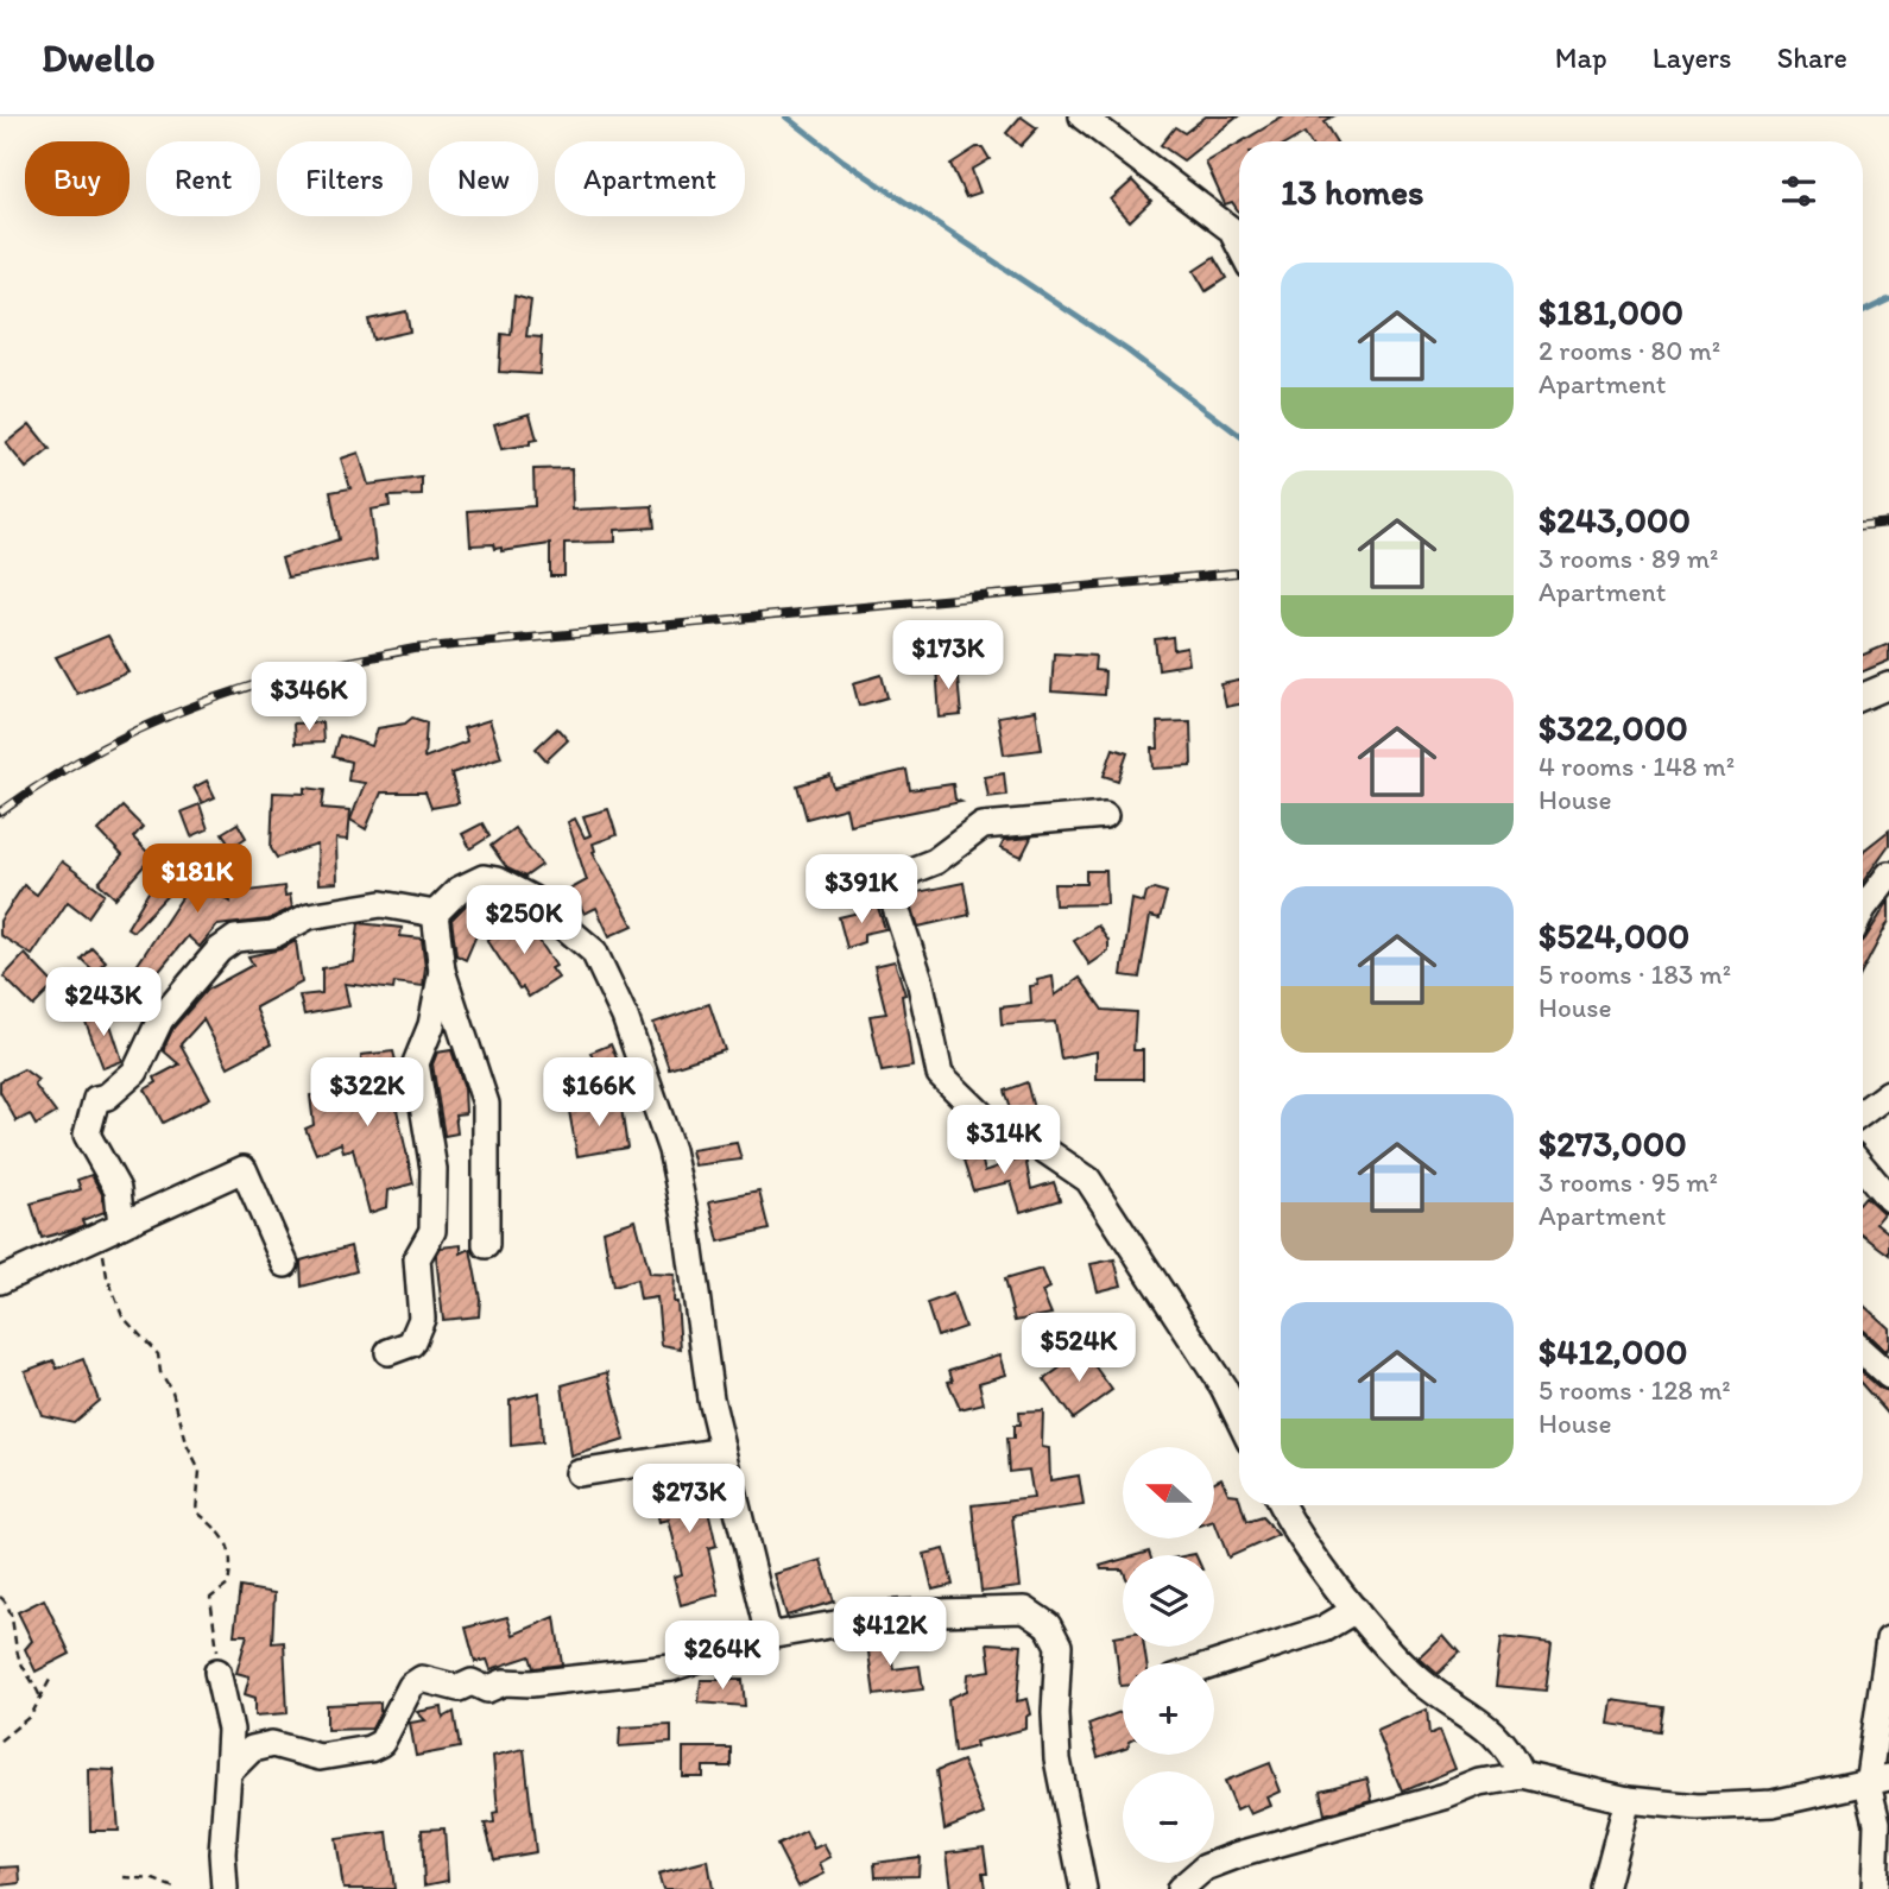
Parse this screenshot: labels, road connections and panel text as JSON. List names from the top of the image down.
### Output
{
  "north": "left",
  "page": {
    "header": "Dwello",
    "nav": ["Map", "Layers", "Share"],
    "chip": [
      "Buy",
      "Rent",
      "Filters",
      "New",
      "Apartment"
    ],
    "heading": "13 homes",
    "list": [
      {
        "name": "$181,000",
        "note": "2 rooms · 80 m² · Apartment"
      },
      {
        "name": "$243,000",
        "note": "3 rooms · 89 m² · Apartment"
      },
      {
        "name": "$322,000",
        "note": "4 rooms · 148 m² · House"
      },
      {
        "name": "$524,000",
        "note": "5 rooms · 183 m² · House"
      },
      {
        "name": "$273,000",
        "note": "3 rooms · 95 m² · Apartment"
      },
      {
        "name": "$412,000",
        "note": "5 rooms · 128 m² · House"
      }
    ],
    "price": [
      "$173K",
      "$346K",
      "$181K",
      "$391K",
      "$250K",
      "$243K",
      "$322K",
      "$166K",
      "$314K",
      "$524K",
      "$273K",
      "$412K",
      "$264K"
    ],
    "map_buttons": ["+", "−"]
  }
}
